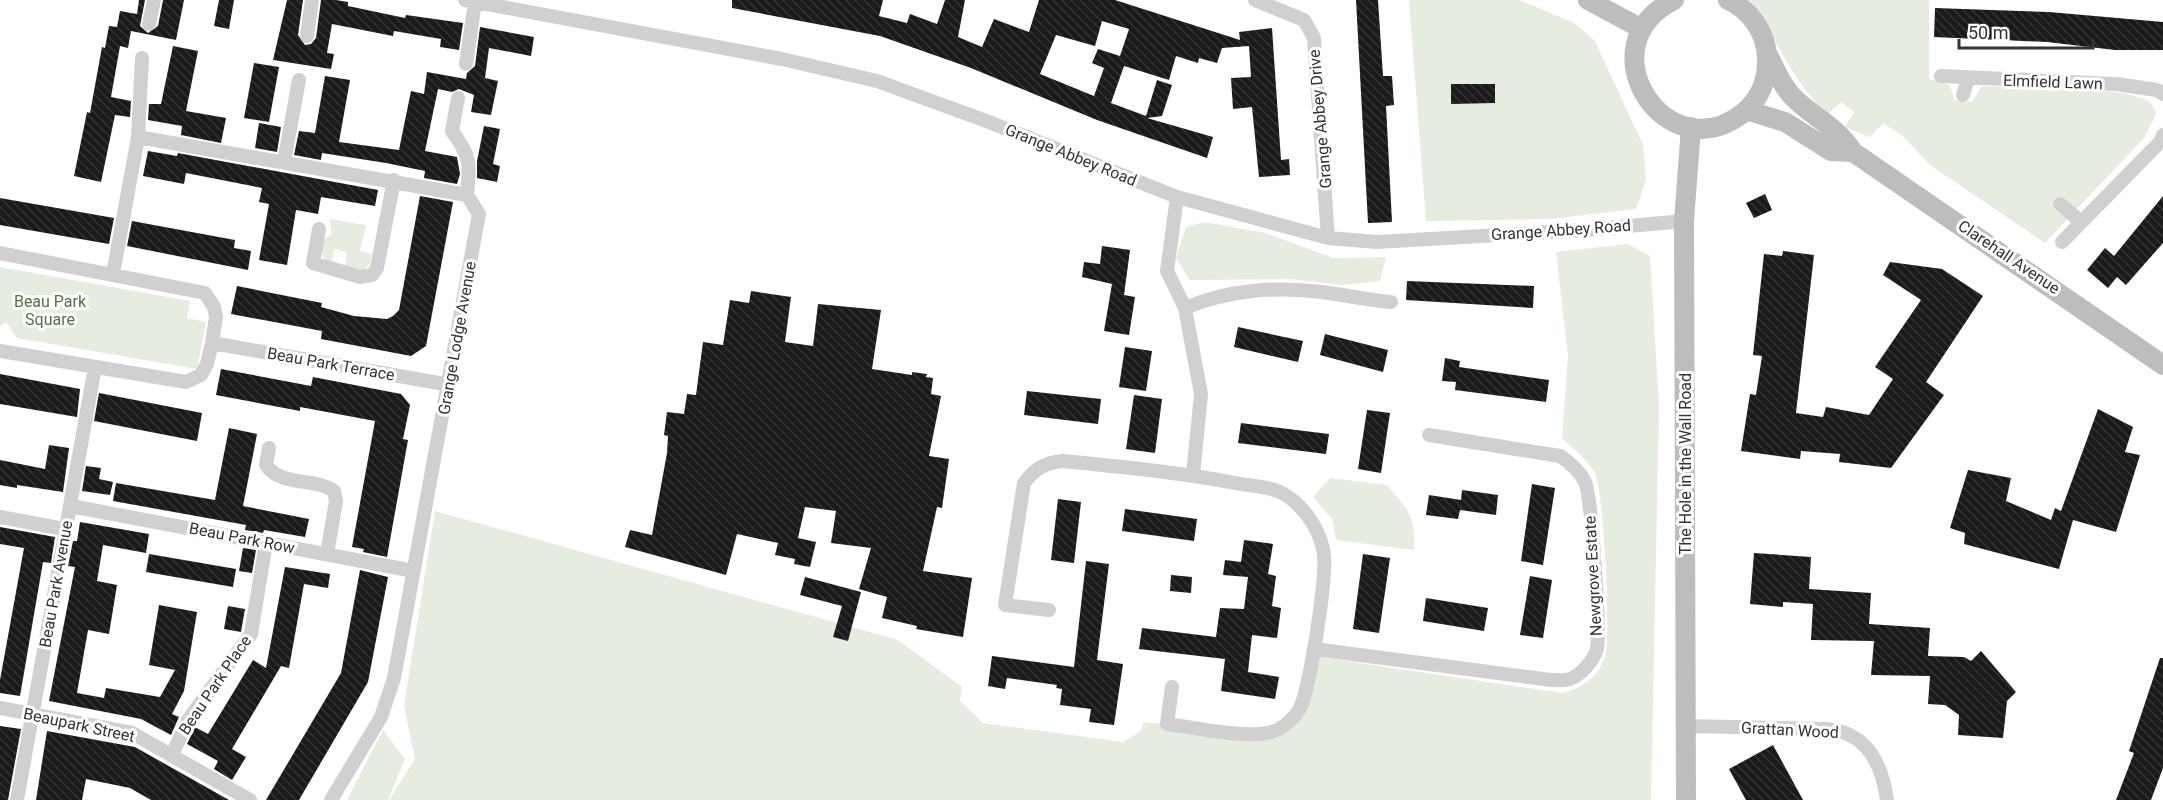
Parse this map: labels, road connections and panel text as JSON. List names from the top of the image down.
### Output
{
  "streets": {
    "main road": ["Clarehall Avenue", "The Hole in the Wall Road"],
    "street": [
      "Elmfield Lawn",
      "Grange Abbey Drive",
      "Grange Abbey Road",
      "Grange Lodge Avenue",
      "Beau Park Terrace",
      "Beau Park Row",
      "Newgrove Estate",
      "Beau Park Avenue",
      "Beau Park Place",
      "Beaupark Street",
      "Grattan Wood"
    ]
  },
  "crossings": [
    ["Grange Abbey Drive", "Grange Abbey Road"],
    ["Grange Abbey Road", "The Hole in the Wall Road"],
    ["Grange Lodge Avenue", "Beau Park Terrace"],
    ["Grange Lodge Avenue", "Beau Park Row"],
    ["The Hole in the Wall Road", "Grattan Wood"],
    ["Beau Park Row", "Beau Park Avenue"],
    ["Beau Park Row", "Beau Park Place"],
    ["Beau Park Avenue", "Beaupark Street"],
    ["Beau Park Place", "Beaupark Street"]
  ],
  "parks": ["Beau Park Square"],
  "scale_bar": "50 m"
}
